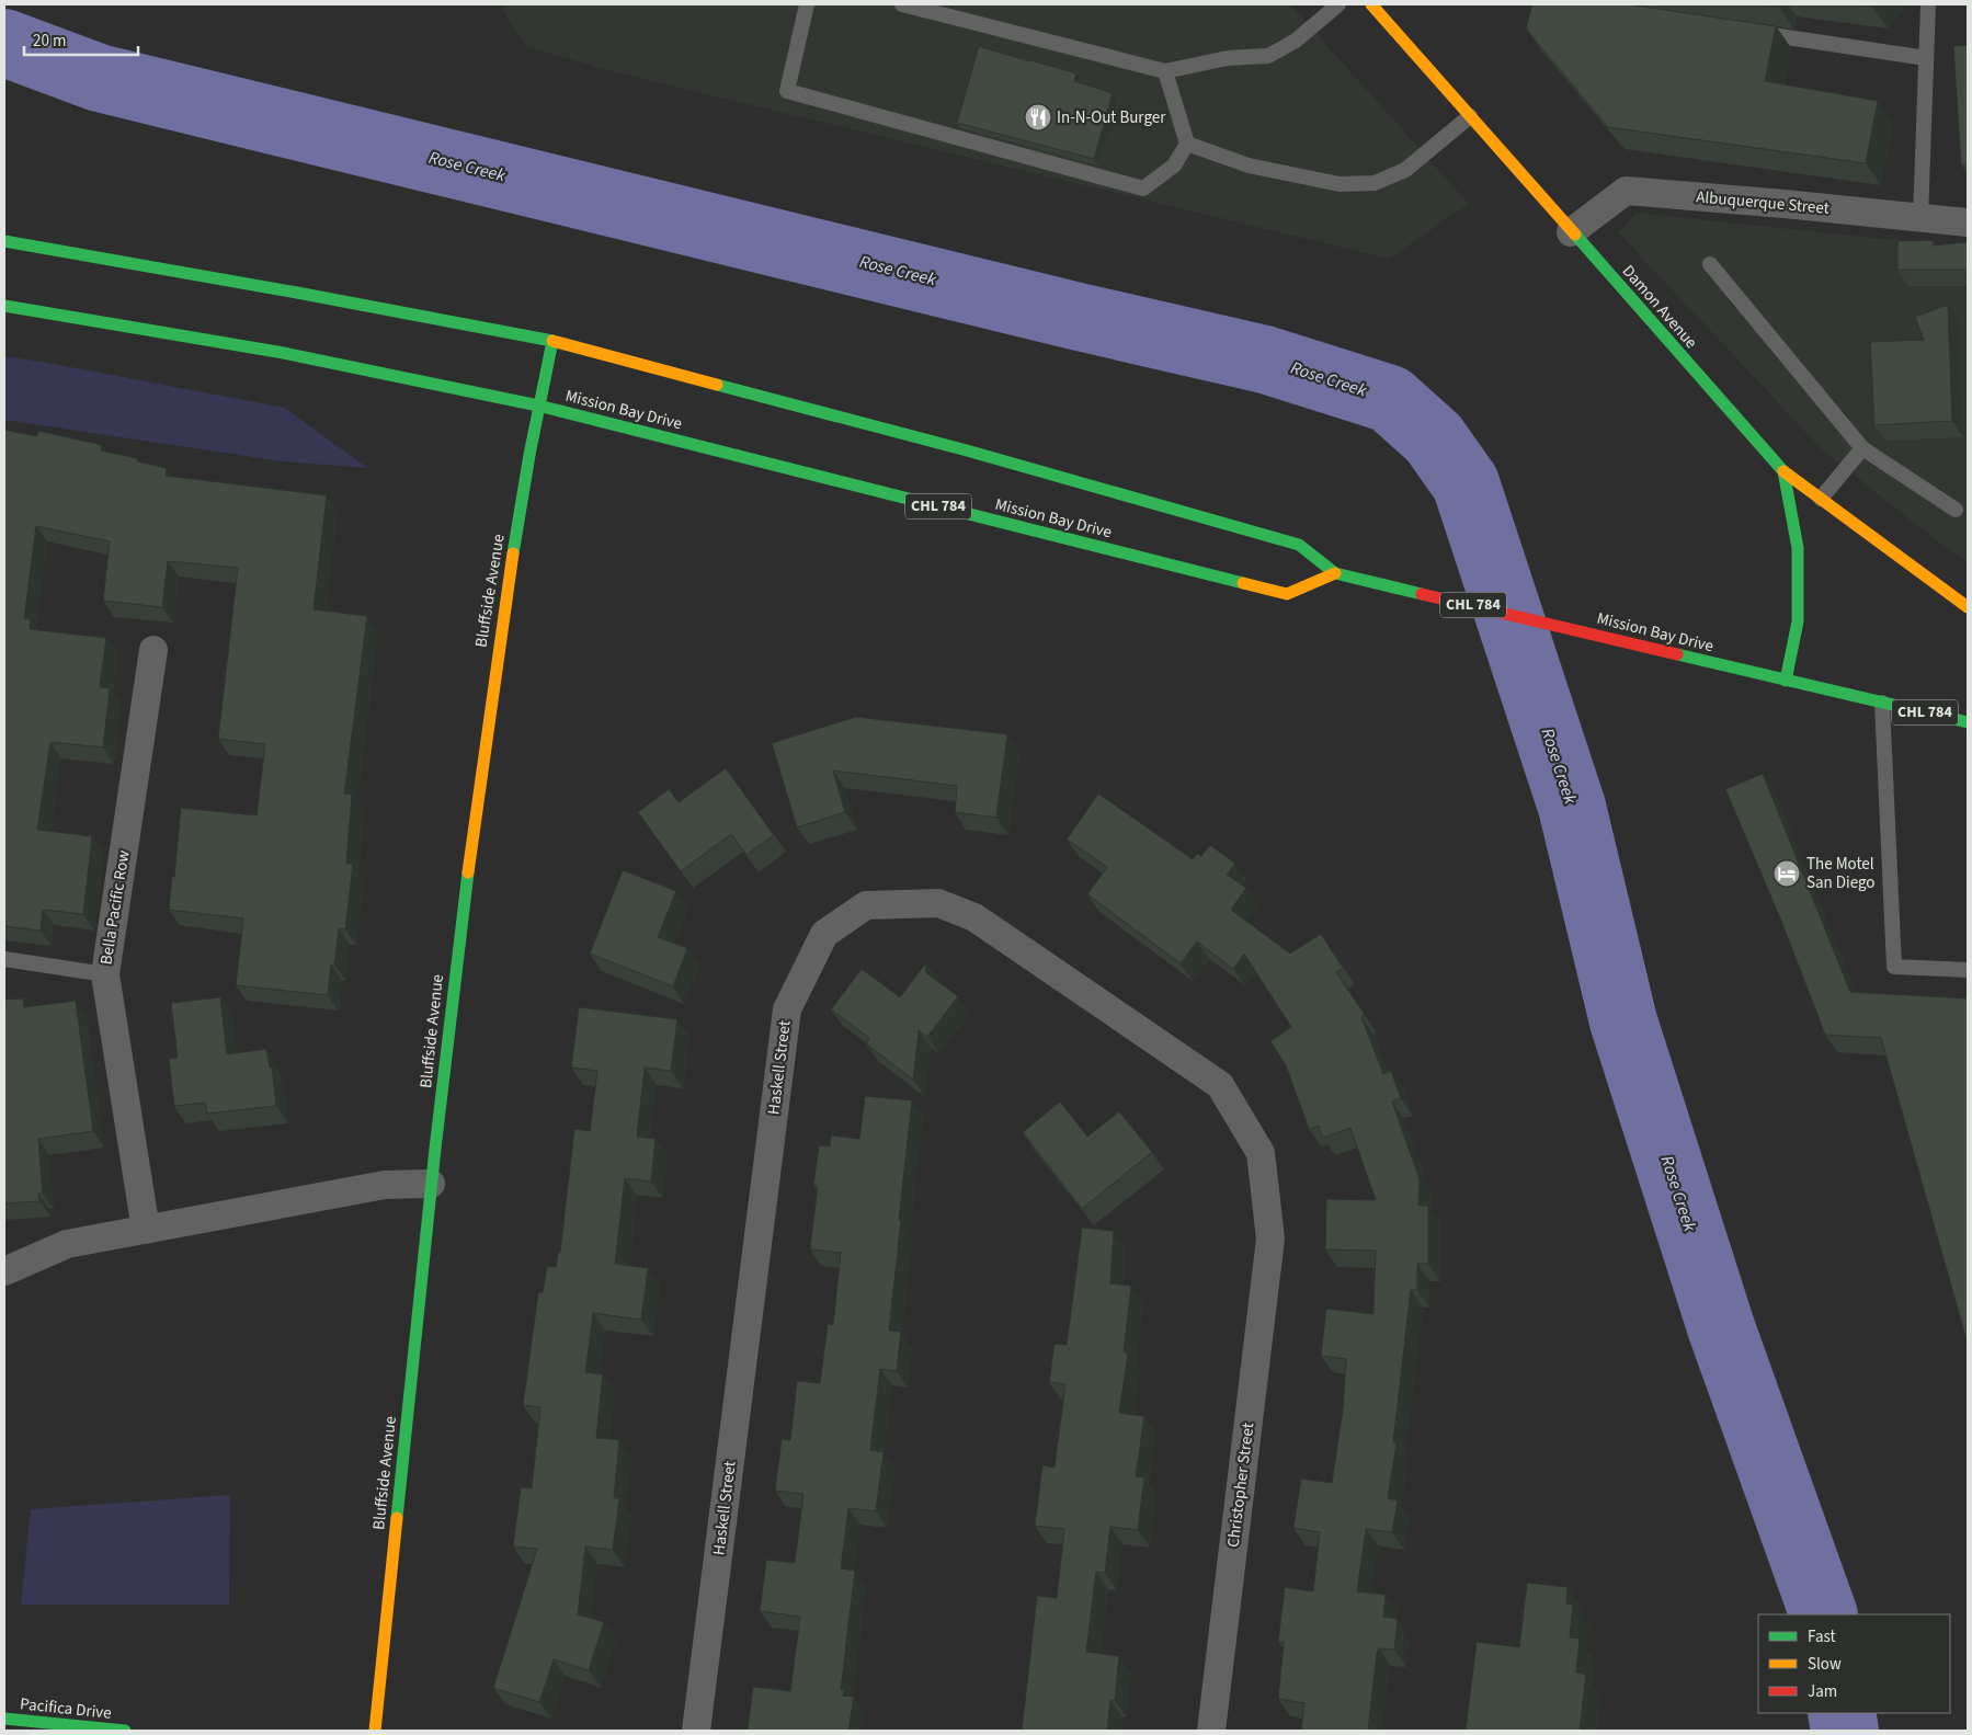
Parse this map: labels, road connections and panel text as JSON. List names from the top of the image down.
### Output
{
  "streets": {
    "main road": [
      "Damon Avenue",
      "Mission Bay Drive",
      "CHL 784",
      "Bluffside Avenue",
      "Pacifica Drive"
    ],
    "street": [
      "Albuquerque Street",
      "Bella Pacific Row",
      "Haskell Street",
      "Christopher Street"
    ]
  },
  "crossings": [
    ["Albuquerque Street", "Damon Avenue"],
    ["Mission Bay Drive", "Bluffside Avenue"],
    ["Haskell Street", "Christopher Street"]
  ],
  "water": ["Rose Creek"],
  "places": {
    "restaurant": ["In-N-Out Burger"],
    "hotel": ["The Motel San Diego"]
  },
  "legend": ["Fast", "Slow", "Jam"],
  "scale_bar": "20 m"
}
